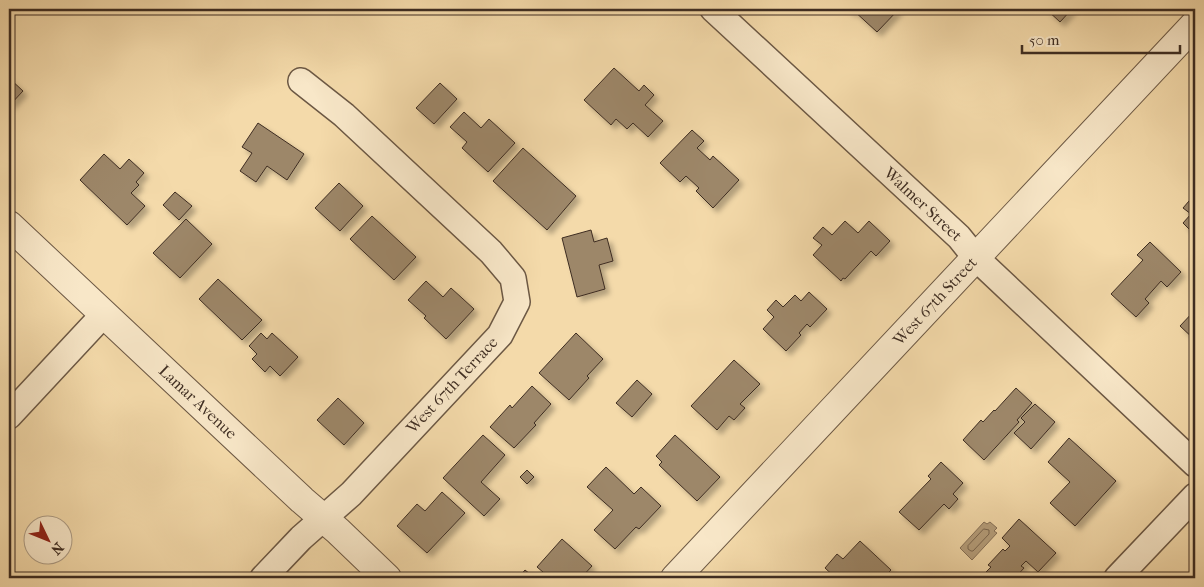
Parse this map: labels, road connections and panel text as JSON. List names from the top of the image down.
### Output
{
  "streets": {
    "street": [
      "Walmer Street",
      "West 67th Street",
      "West 67th Terrace",
      "Lamar Avenue"
    ]
  },
  "crossings": [
    ["Walmer Street", "West 67th Street"],
    ["West 67th Terrace", "Lamar Avenue"]
  ],
  "scale_bar": "50 m",
  "north": "bottom right"
}
